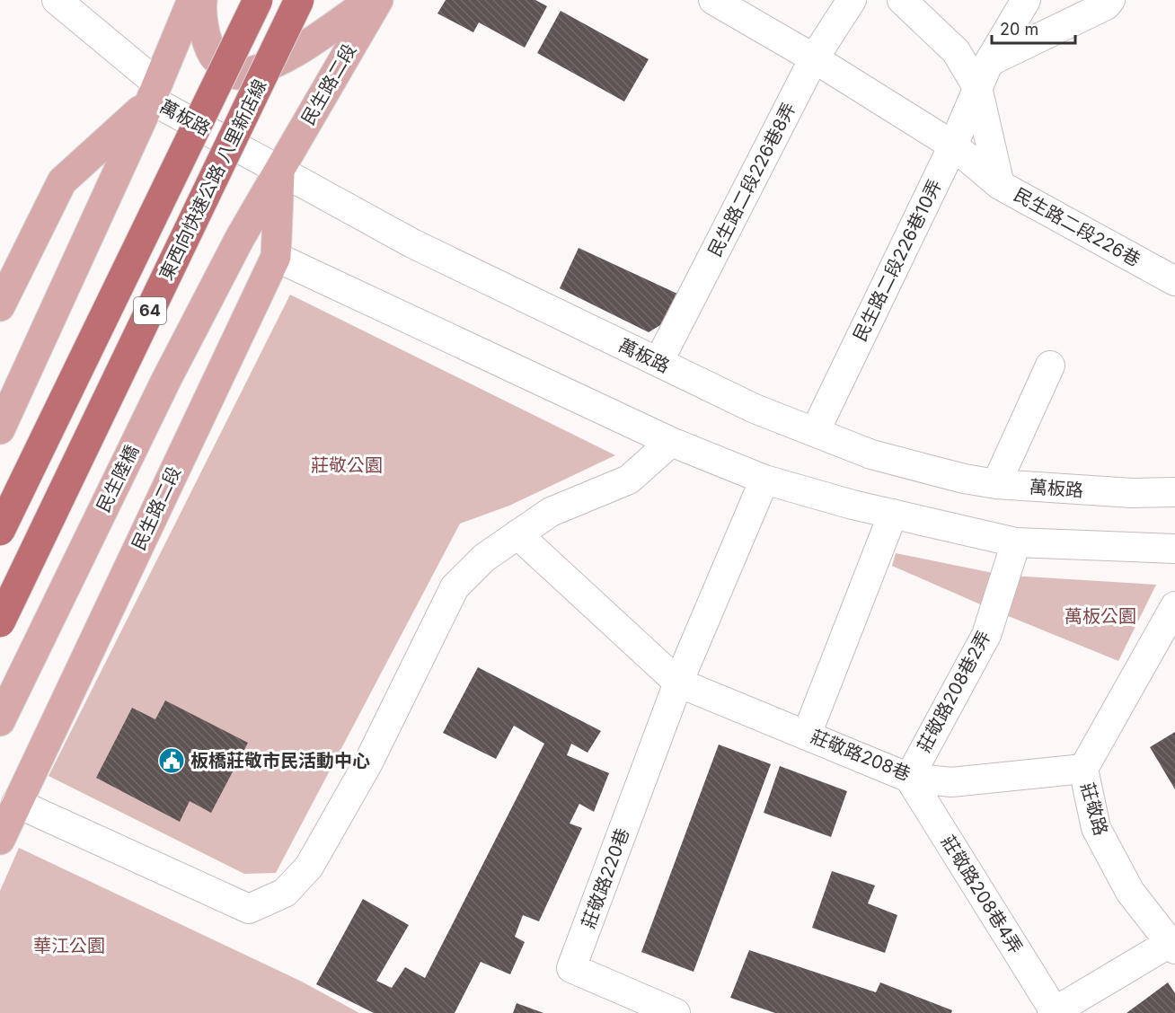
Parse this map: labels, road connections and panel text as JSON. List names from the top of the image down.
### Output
{
  "streets": {
    "highway": ["東西向快速公路 八里新店線", "64"],
    "main road": ["民生路二段", "民生陸橋"],
    "street": [
      "萬板路",
      "民生路二段226巷8弄",
      "民生路二段226巷",
      "民生路二段226巷10弄",
      "莊敬路208巷2弄",
      "莊敬路208巷",
      "莊敬路",
      "莊敬路220巷",
      "莊敬路208巷4弄"
    ]
  },
  "crossings": [
    ["民生路二段", "萬板路"],
    ["民生路二段", "民生陸橋"],
    ["萬板路", "民生路二段226巷8弄"],
    ["萬板路", "民生路二段226巷10弄"],
    ["民生路二段226巷", "民生路二段226巷10弄"],
    ["莊敬路208巷2弄", "莊敬路208巷"],
    ["莊敬路208巷2弄", "莊敬路208巷4弄"],
    ["莊敬路208巷", "莊敬路"],
    ["莊敬路208巷", "莊敬路220巷"],
    ["莊敬路208巷", "莊敬路208巷4弄"]
  ],
  "parks": ["莊敬公園", "萬板公園", "華江公園"],
  "places": {
    "public building": ["板橋莊敬市民活動中心"]
  },
  "scale_bar": "20 m"
}
